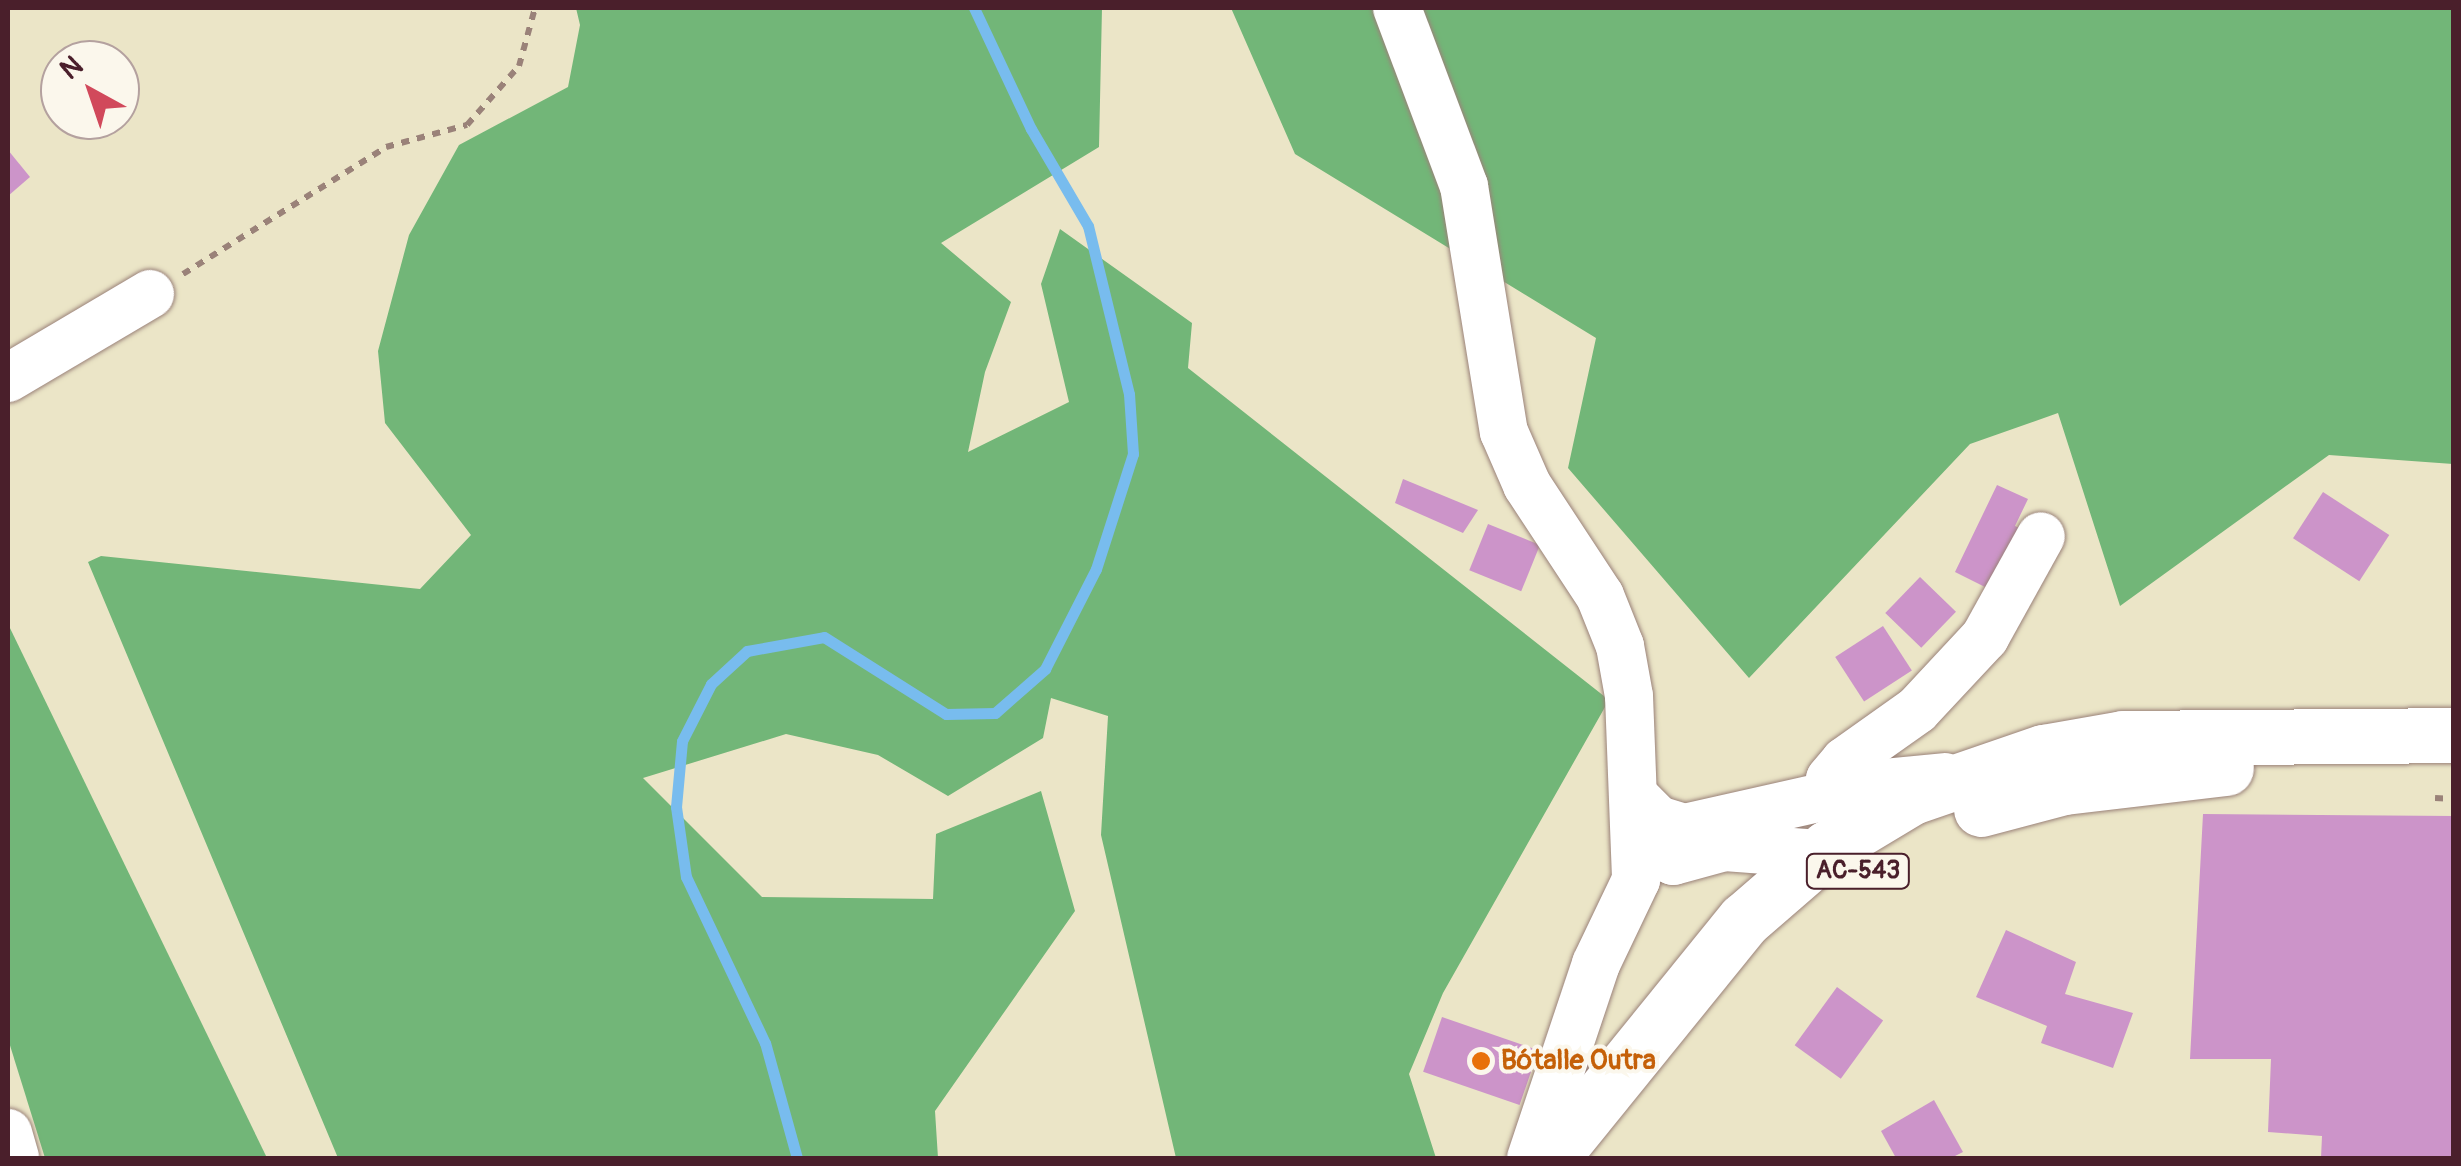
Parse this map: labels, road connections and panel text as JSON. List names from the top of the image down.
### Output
{
  "streets": {
    "main road": ["AC-543"]
  },
  "places": ["Bótalle Outra"],
  "north": "top left"
}
